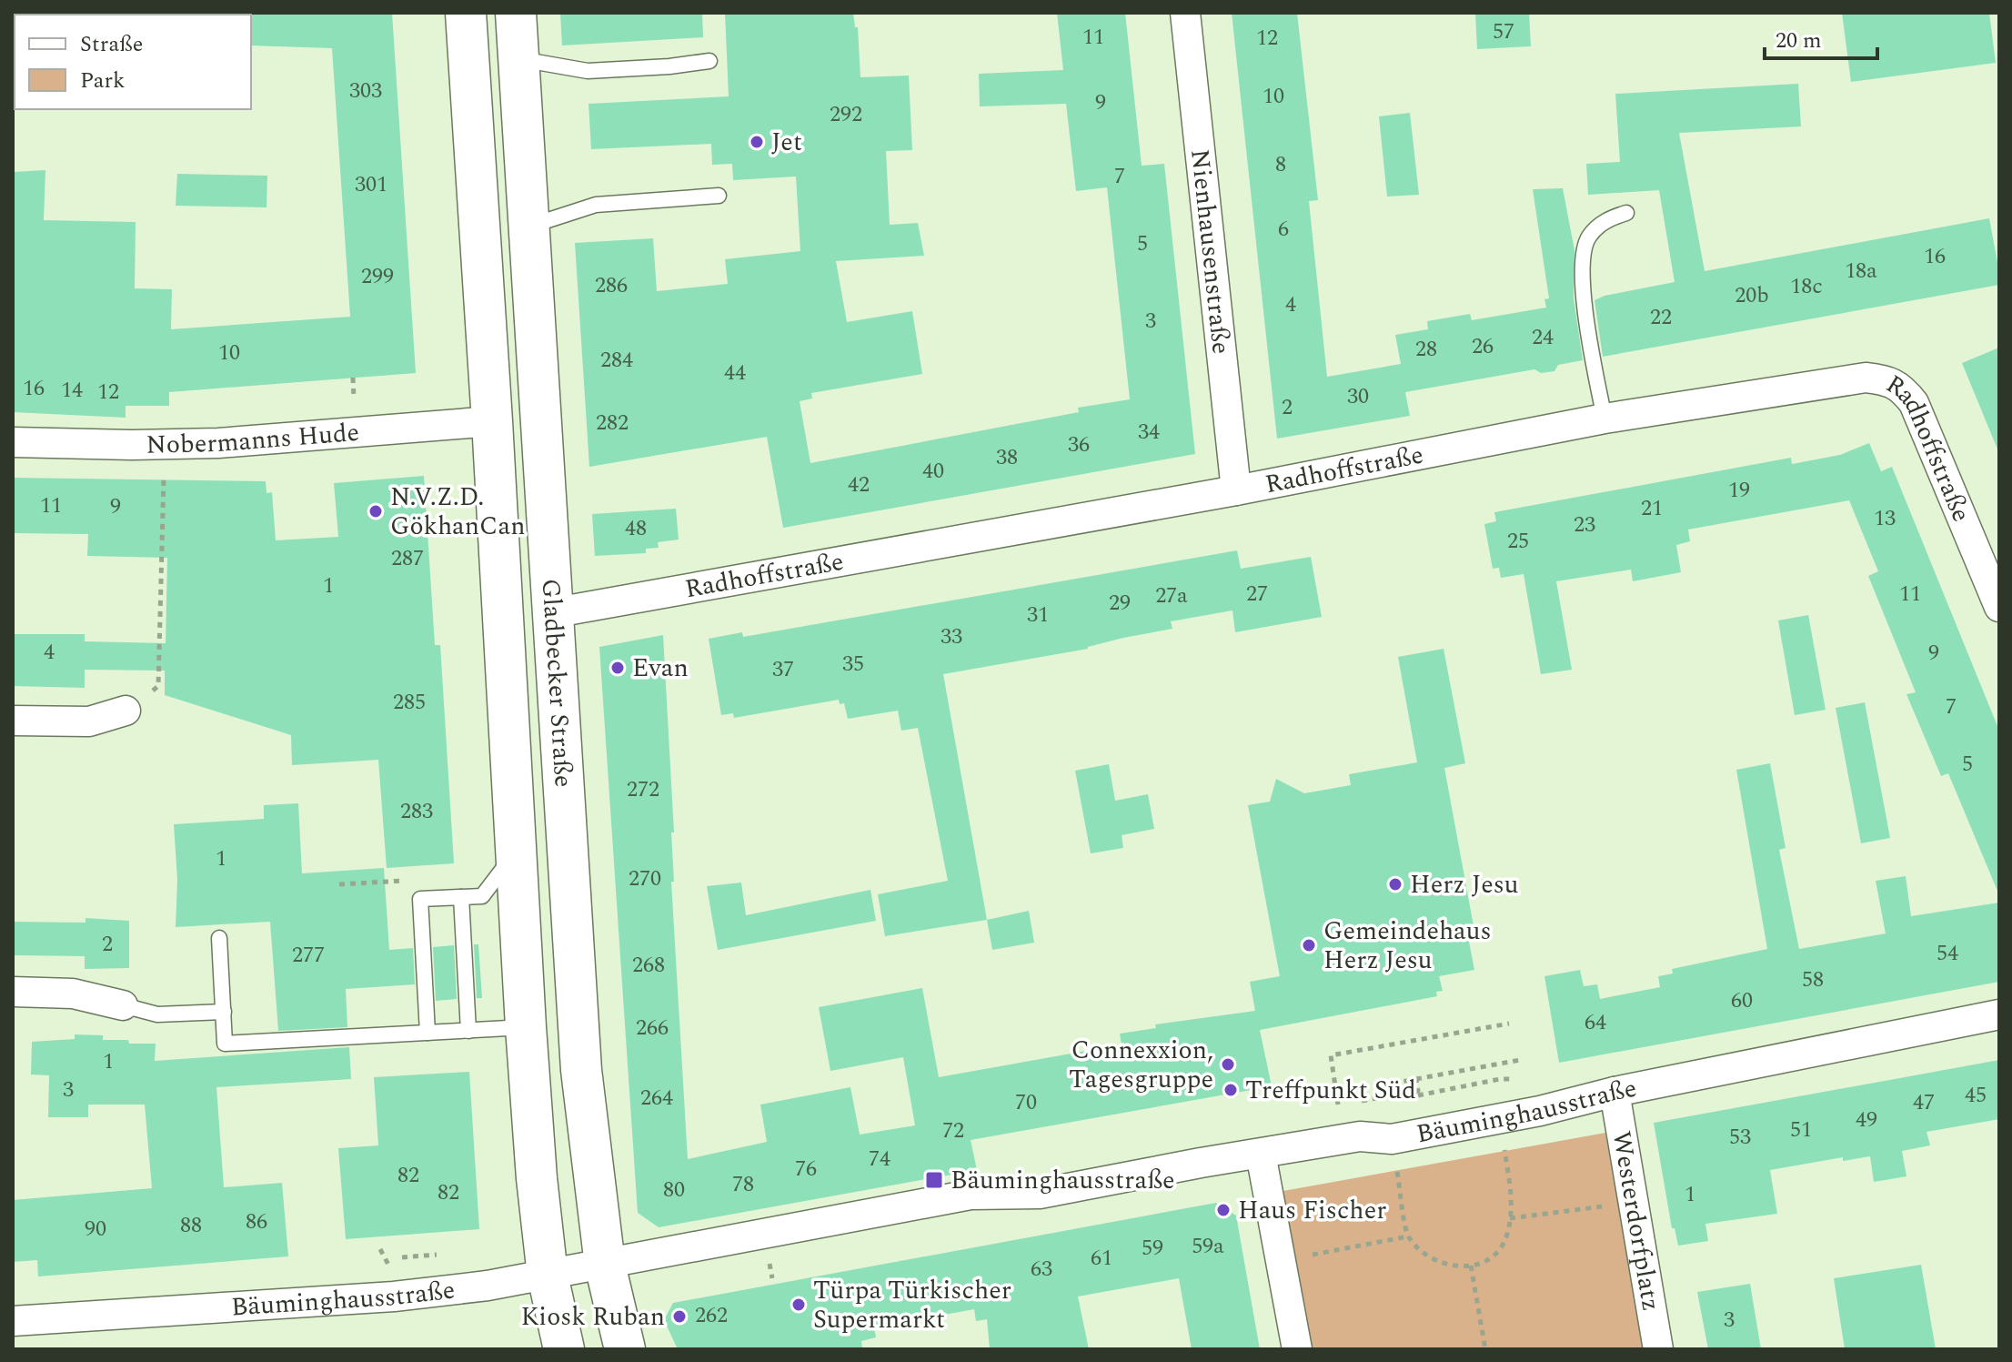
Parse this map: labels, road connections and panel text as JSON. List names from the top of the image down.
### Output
{
  "streets": {
    "main road": ["Gladbecker Straße"],
    "street": [
      "Nienhausenstraße",
      "Nobermanns Hude",
      "Radhoffstraße",
      "Bäuminghausstraße",
      "Westerdorfplatz"
    ]
  },
  "crossings": [
    ["Nienhausenstraße", "Radhoffstraße"],
    ["Nobermanns Hude", "Gladbecker Straße"],
    ["Radhoffstraße", "Gladbecker Straße"],
    ["Gladbecker Straße", "Bäuminghausstraße"],
    ["Bäuminghausstraße", "Westerdorfplatz"]
  ],
  "places": {
    "other": [
      "Jet",
      "N.V.Z.D. GökhanCan",
      "Evan",
      "Herz Jesu",
      "Gemeindehaus Herz Jesu",
      "Connexxion, Tagesgruppe",
      "Treffpunkt Süd",
      "Haus Fischer",
      "Türpa Türkischer Supermarkt",
      "Kiosk Ruban"
    ],
    "transit": ["Bäuminghausstraße"]
  },
  "house_numbers": [
    "57",
    "11",
    "12",
    "303",
    "10",
    "9",
    "292",
    "8",
    "7",
    "301",
    "6",
    "5",
    "16",
    "18a",
    "299",
    "286",
    "18c",
    "20b",
    "4",
    "22",
    "3",
    "24",
    "26",
    "28",
    "10",
    "284",
    "44",
    "16",
    "14",
    "12",
    "30",
    "2",
    "282",
    "34",
    "36",
    "38",
    "40",
    "42",
    "19",
    "11",
    "9",
    "21",
    "13",
    "23",
    "48",
    "25",
    "287",
    "1",
    "27",
    "11",
    "27a",
    "29",
    "31",
    "33",
    "4",
    "9",
    "35",
    "37",
    "285",
    "7",
    "5",
    "272",
    "283",
    "1",
    "270",
    "2",
    "54",
    "277",
    "268",
    "58",
    "60",
    "64",
    "266",
    "1",
    "3",
    "45",
    "264",
    "70",
    "47",
    "49",
    "51",
    "72",
    "53",
    "74",
    "76",
    "82",
    "78",
    "80",
    "82",
    "1",
    "86",
    "88",
    "90",
    "59a",
    "59",
    "61",
    "63",
    "262",
    "3"
  ],
  "legend": ["Straße", "Park"],
  "scale_bar": "20 m"
}
